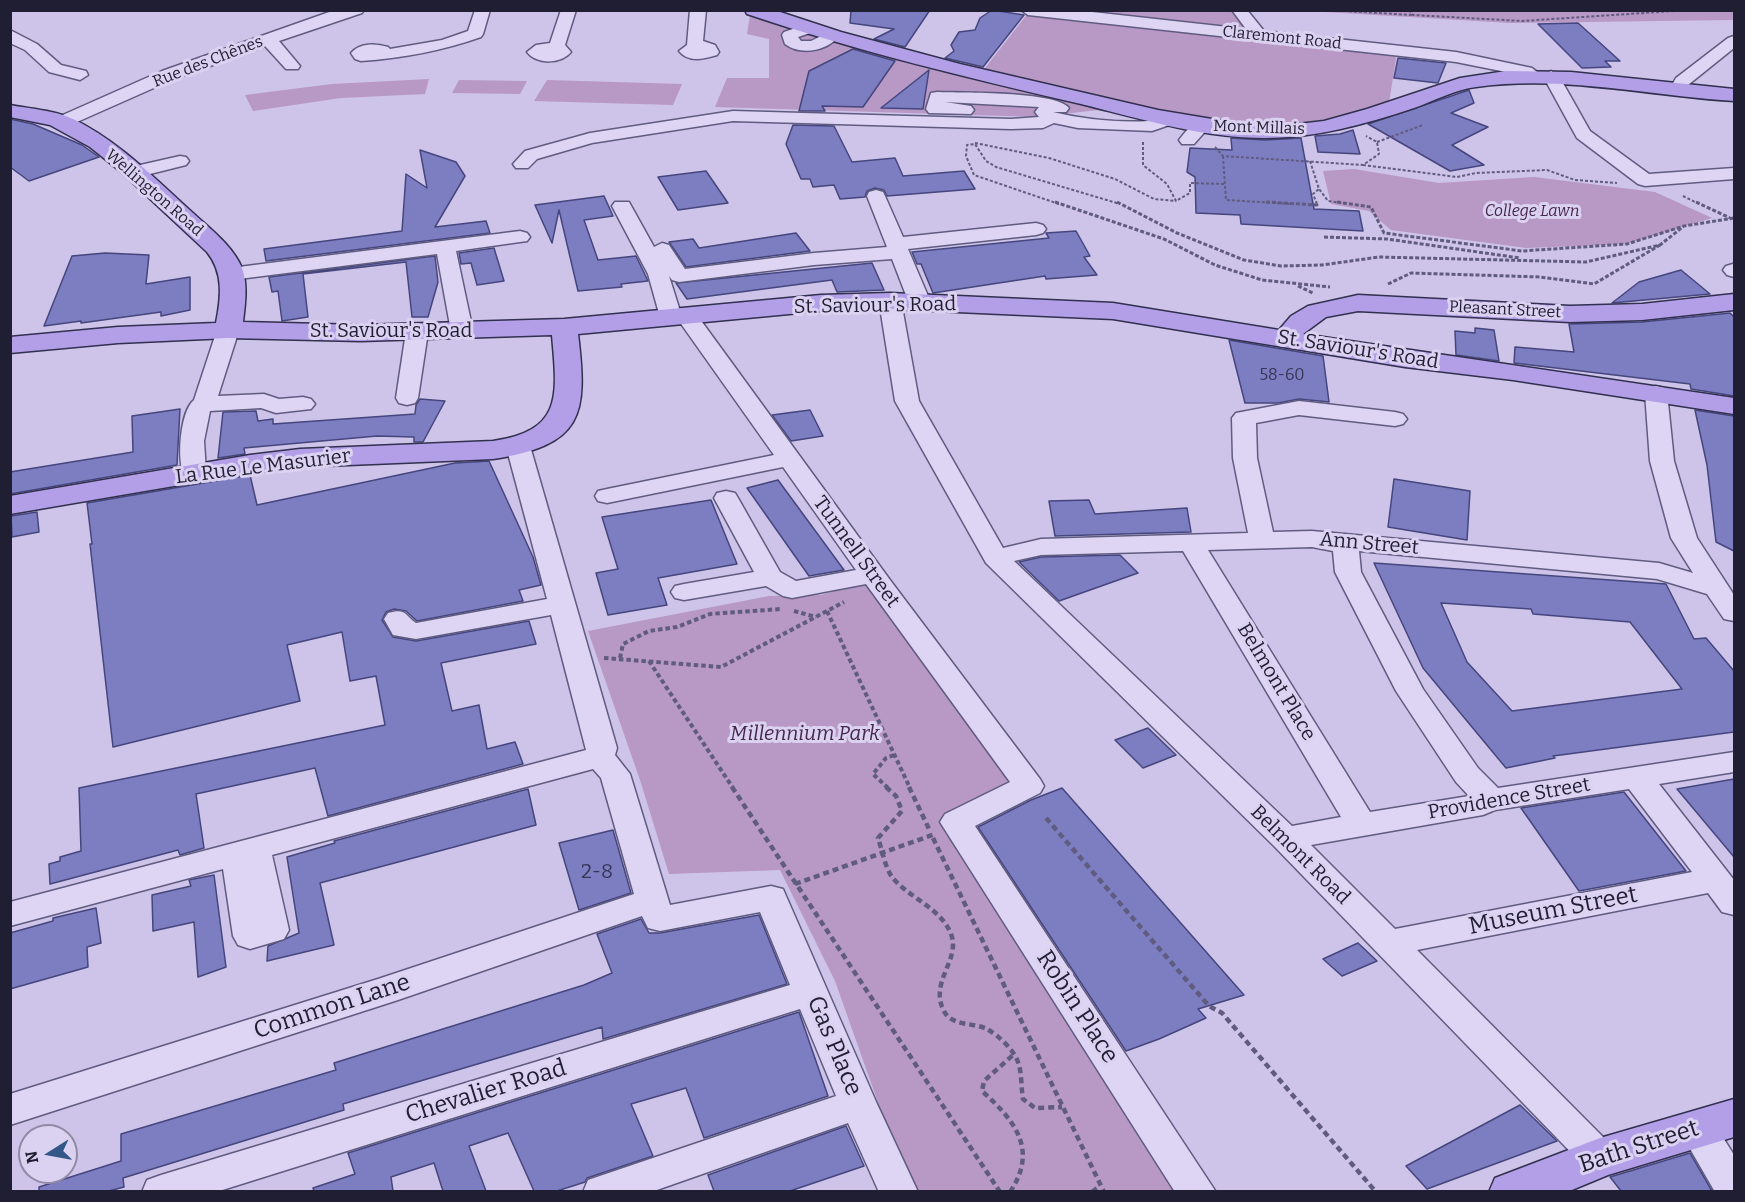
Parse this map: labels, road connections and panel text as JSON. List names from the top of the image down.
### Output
{
  "streets": {
    "main road": [
      "Mont Millais",
      "Wellington Road",
      "St. Saviour's Road",
      "Pleasant Street",
      "La Rue Le Masurier",
      "Bath Street"
    ],
    "street": [
      "Claremont Road",
      "Rue des Chênes",
      "Ann Street",
      "Tunnell Street",
      "Belmont Place",
      "Providence Street",
      "Belmont Road",
      "Museum Street",
      "Common Lane",
      "Robin Place",
      "Gas Place",
      "Chevalier Road"
    ]
  },
  "crossings": [
    ["Claremont Road", "Mont Millais"],
    ["Rue des Chênes", "Wellington Road"],
    ["Wellington Road", "St. Saviour's Road"],
    ["St. Saviour's Road", "Pleasant Street"],
    ["St. Saviour's Road", "Tunnell Street"],
    ["St. Saviour's Road", "Belmont Road"],
    ["Ann Street", "Belmont Place"],
    ["Ann Street", "Belmont Road"],
    ["Tunnell Street", "Robin Place"],
    ["Belmont Place", "Providence Street"],
    ["Providence Street", "Belmont Road"],
    ["Belmont Road", "Museum Street"],
    ["Belmont Road", "Bath Street"],
    ["Gas Place", "Chevalier Road"]
  ],
  "parks": ["College Lawn", "Millennium Park"],
  "house_numbers": ["58-60", "2-8"],
  "north": "left"
}
